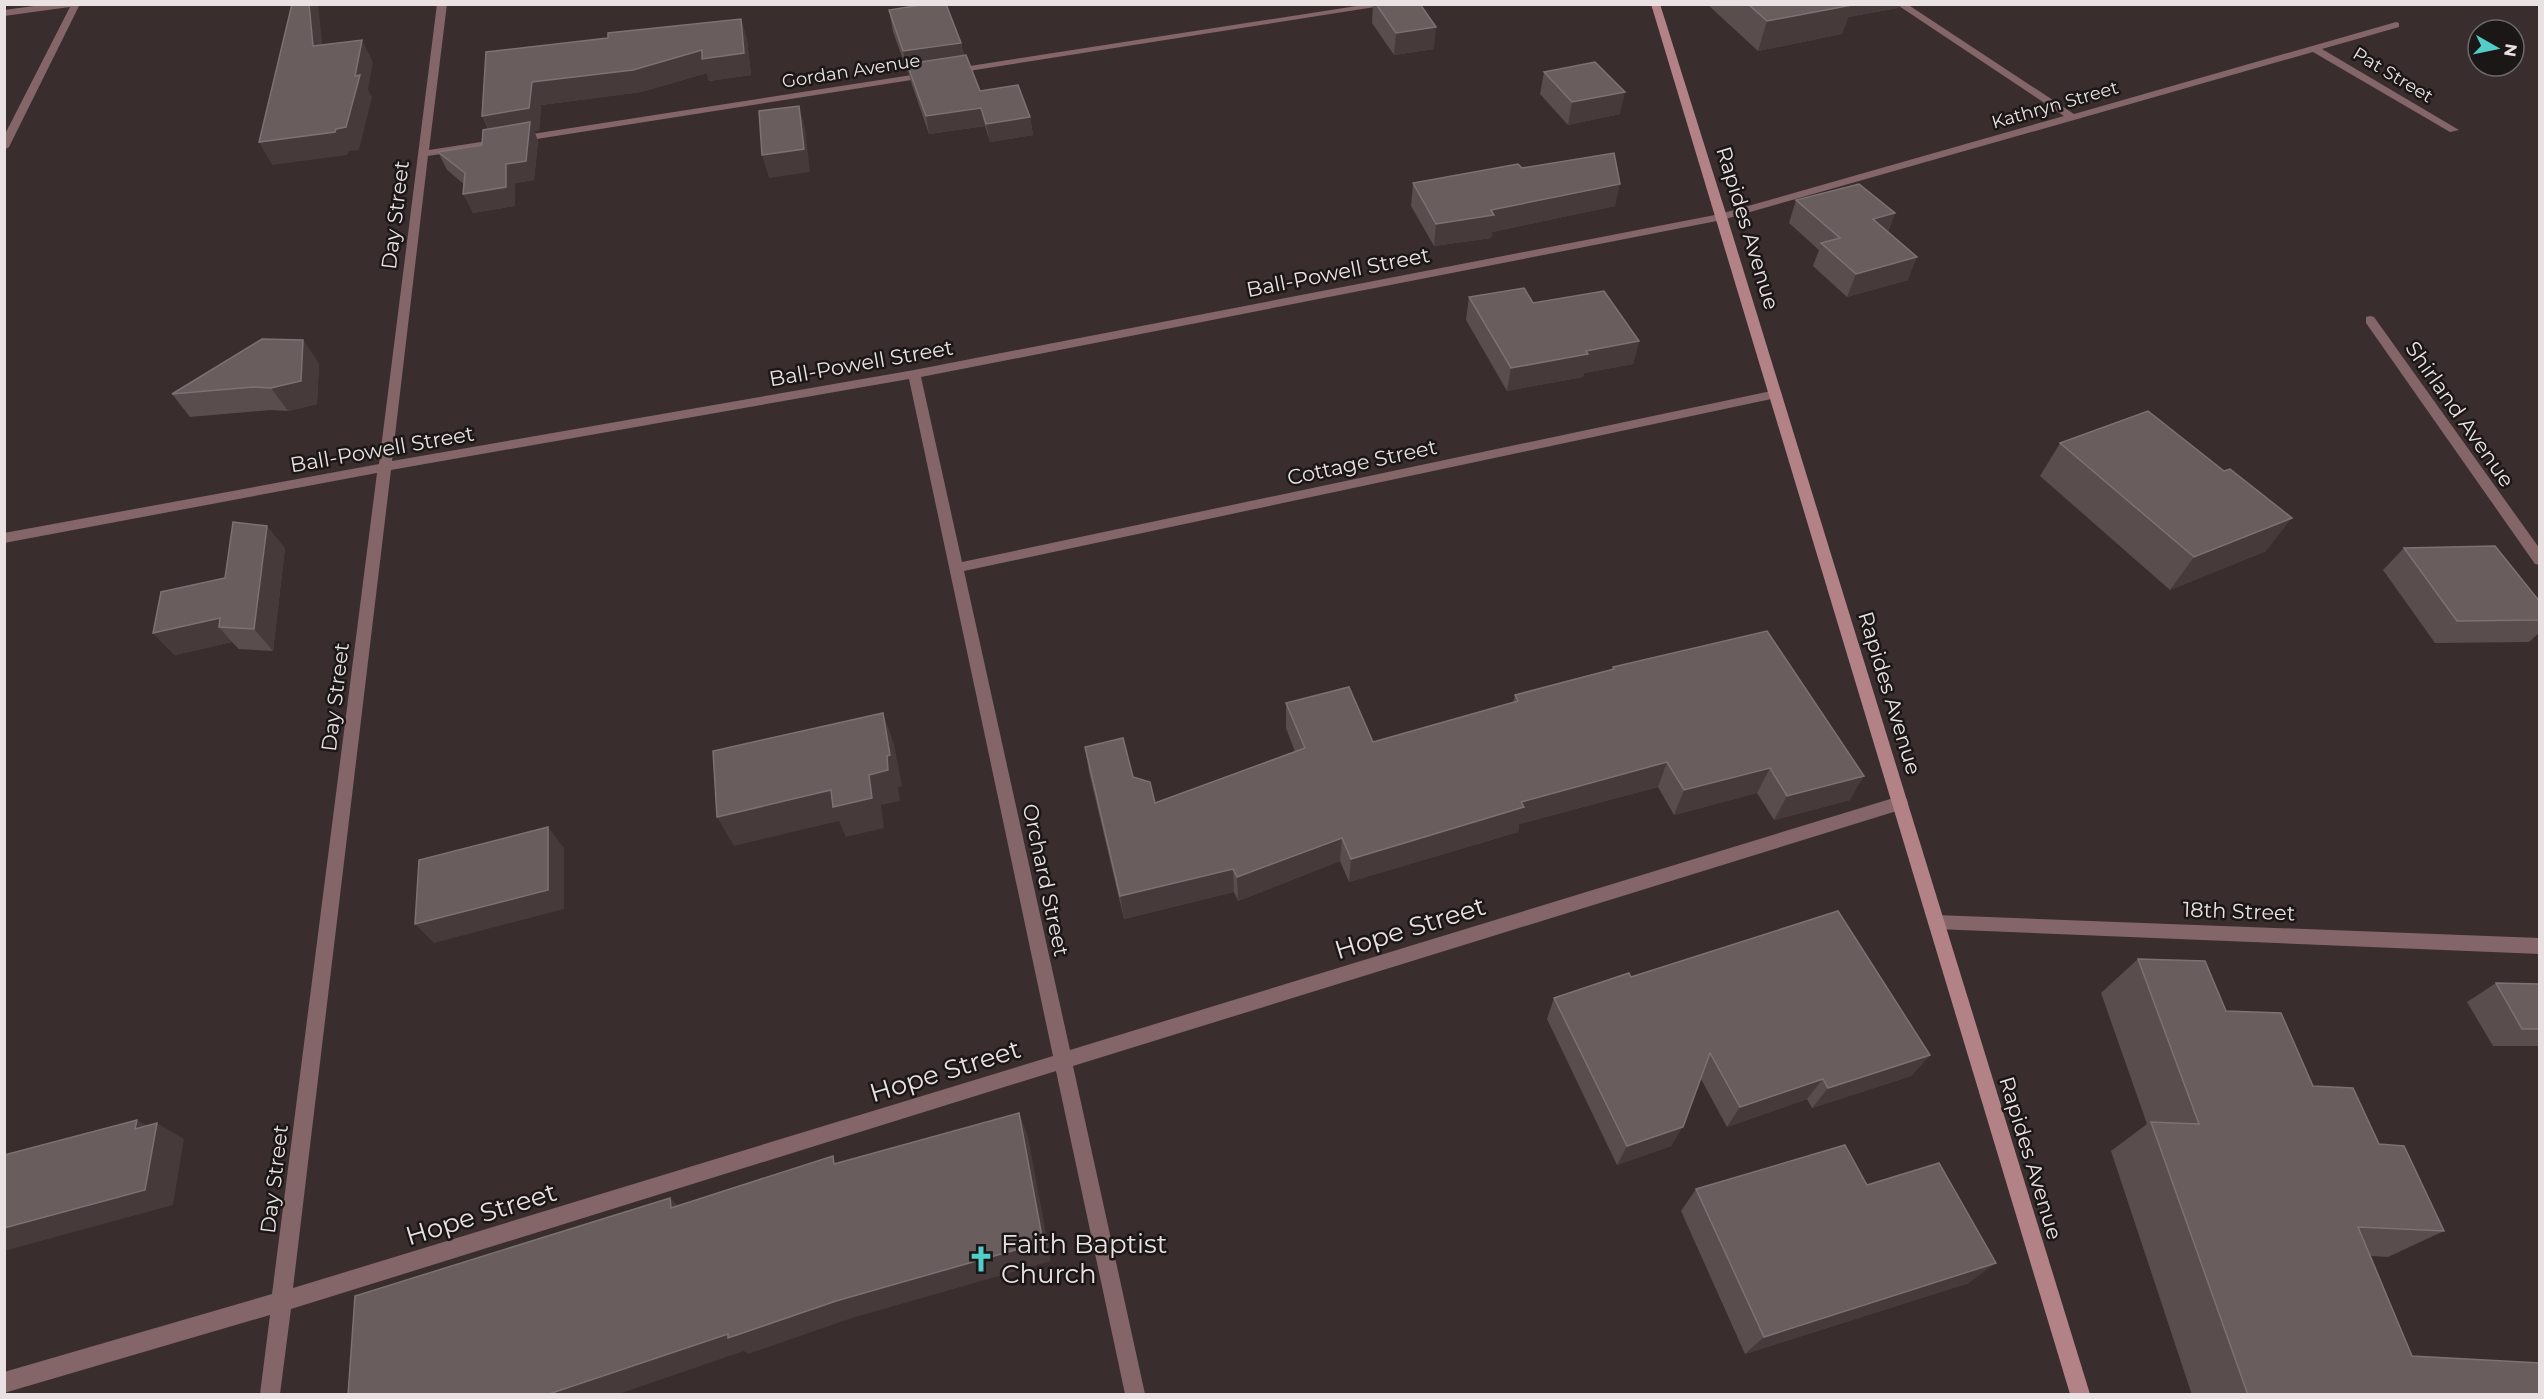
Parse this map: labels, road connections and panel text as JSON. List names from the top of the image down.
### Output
{
  "streets": {
    "main road": ["Rapides Avenue"],
    "street": [
      "Gordan Avenue",
      "Pat Street",
      "Kathryn Street",
      "Day Street",
      "Ball-Powell Street",
      "Shirland Avenue",
      "Cottage Street",
      "Orchard Street",
      "18th Street",
      "Hope Street"
    ]
  },
  "crossings": [
    ["Gordan Avenue", "Day Street"],
    ["Pat Street", "Kathryn Street"],
    ["Kathryn Street", "Rapides Avenue"],
    ["Kathryn Street", "Ball-Powell Street"],
    ["Day Street", "Ball-Powell Street"],
    ["Day Street", "Hope Street"],
    ["Rapides Avenue", "Ball-Powell Street"],
    ["Rapides Avenue", "Cottage Street"],
    ["Rapides Avenue", "18th Street"],
    ["Rapides Avenue", "Hope Street"],
    ["Ball-Powell Street", "Orchard Street"],
    ["Cottage Street", "Orchard Street"],
    ["Orchard Street", "Hope Street"]
  ],
  "places": {
    "church": ["Faith Baptist Church"]
  },
  "north": "right"
}
